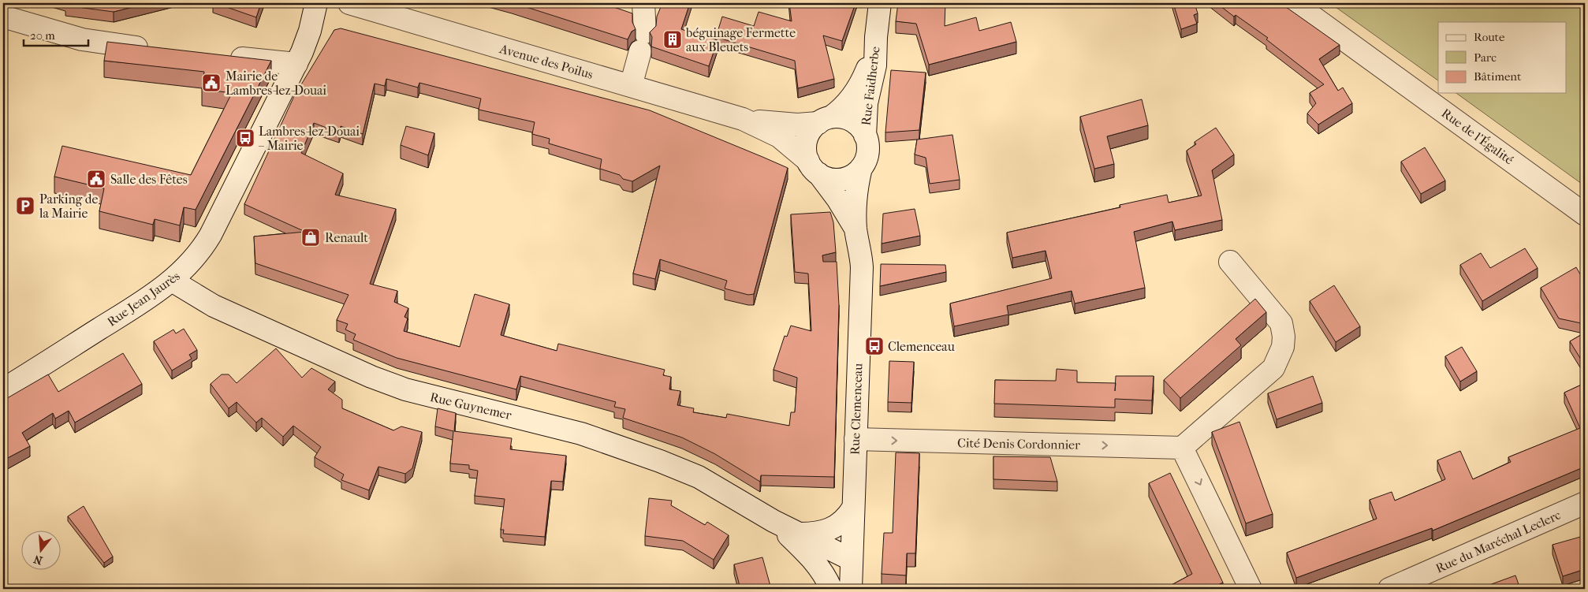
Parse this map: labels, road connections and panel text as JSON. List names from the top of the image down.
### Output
{
  "streets": {
    "street": [
      "Avenue des Poilus",
      "Rue Faidherbe",
      "Rue de l'Égalité",
      "Rue Jean Jaurès",
      "Rue Guynemer",
      "Rue Clemenceau",
      "Cité Denis Cordonnier",
      "Rue du Maréchal Leclerc"
    ]
  },
  "crossings": [
    ["Avenue des Poilus", "Rue Faidherbe"],
    ["Avenue des Poilus", "Rue Clemenceau"],
    ["Rue Faidherbe", "Rue Clemenceau"],
    ["Rue Jean Jaurès", "Rue Guynemer"],
    ["Rue Guynemer", "Rue Clemenceau"],
    ["Rue Clemenceau", "Cité Denis Cordonnier"]
  ],
  "one_way": ["Cité Denis Cordonnier"],
  "places": {
    "building": ["béguinage Fermette aux Bleuets"],
    "public building": ["Mairie de Lambres-lez-Douai", "Salle des Fêtes"],
    "bus stop": ["Lambres-lez-Douai – Mairie", "Clemenceau"],
    "parking": ["Parking de la Mairie"],
    "shop": ["Renault"]
  },
  "legend": ["Route", "Parc", "Bâtiment"],
  "scale_bar": "20 m",
  "north": "bottom"
}
